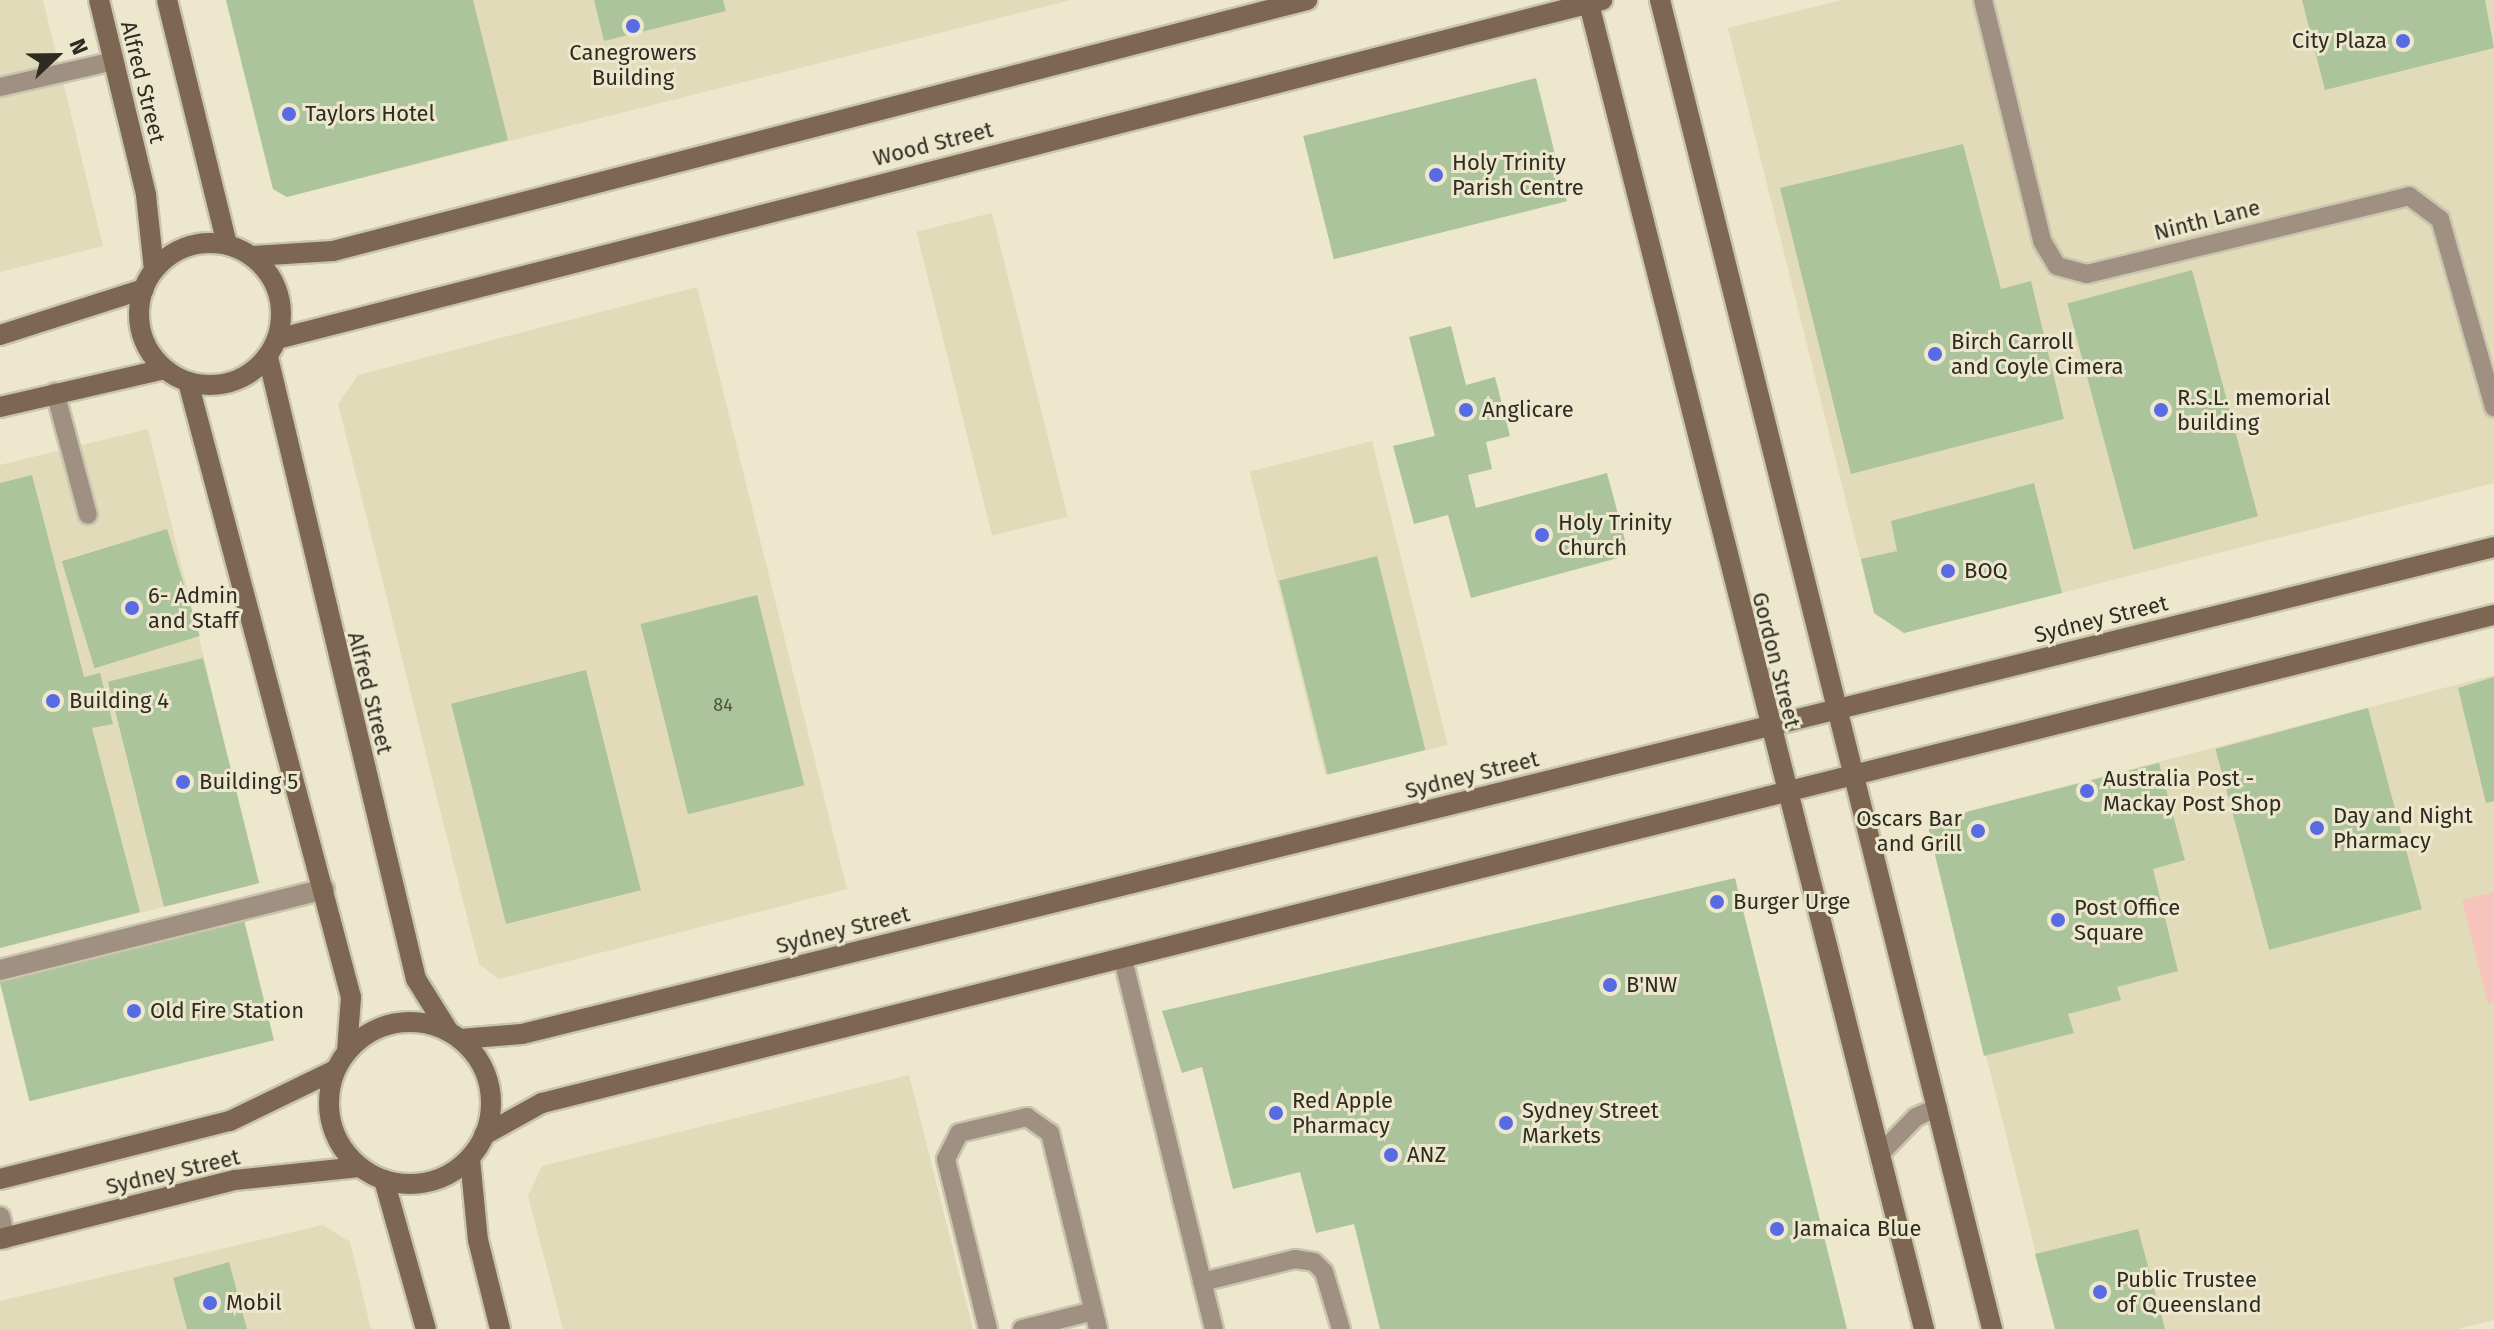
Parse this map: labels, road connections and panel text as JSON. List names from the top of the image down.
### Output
{
  "streets": {
    "main road": [
      "Alfred Street",
      "Wood Street",
      "Sydney Street",
      "Gordon Street"
    ],
    "lane": ["Ninth Lane"]
  },
  "crossings": [
    ["Alfred Street", "Wood Street"],
    ["Alfred Street", "Sydney Street"],
    ["Wood Street", "Gordon Street"],
    ["Sydney Street", "Gordon Street"]
  ],
  "places": [
    "Canegrowers Building",
    "City Plaza",
    "Taylors Hotel",
    "Holy Trinity Parish Centre",
    "Birch Carroll and Coyle Cimera",
    "Anglicare",
    "R.S.L. memorial building",
    "Holy Trinity Church",
    "BOQ",
    "6- Admin and Staff",
    "Building 4",
    "Building 5",
    "Australia Post - Mackay Post Shop",
    "Day and Night Pharmacy",
    "Oscars Bar and Grill",
    "Burger Urge",
    "Post Office Square",
    "B'NW",
    "Old Fire Station",
    "Red Apple Pharmacy",
    "Sydney Street Markets",
    "ANZ",
    "Jamaica Blue",
    "Public Trustee of Queensland",
    "Mobil"
  ],
  "house_numbers": ["84"],
  "north": "right"
}
